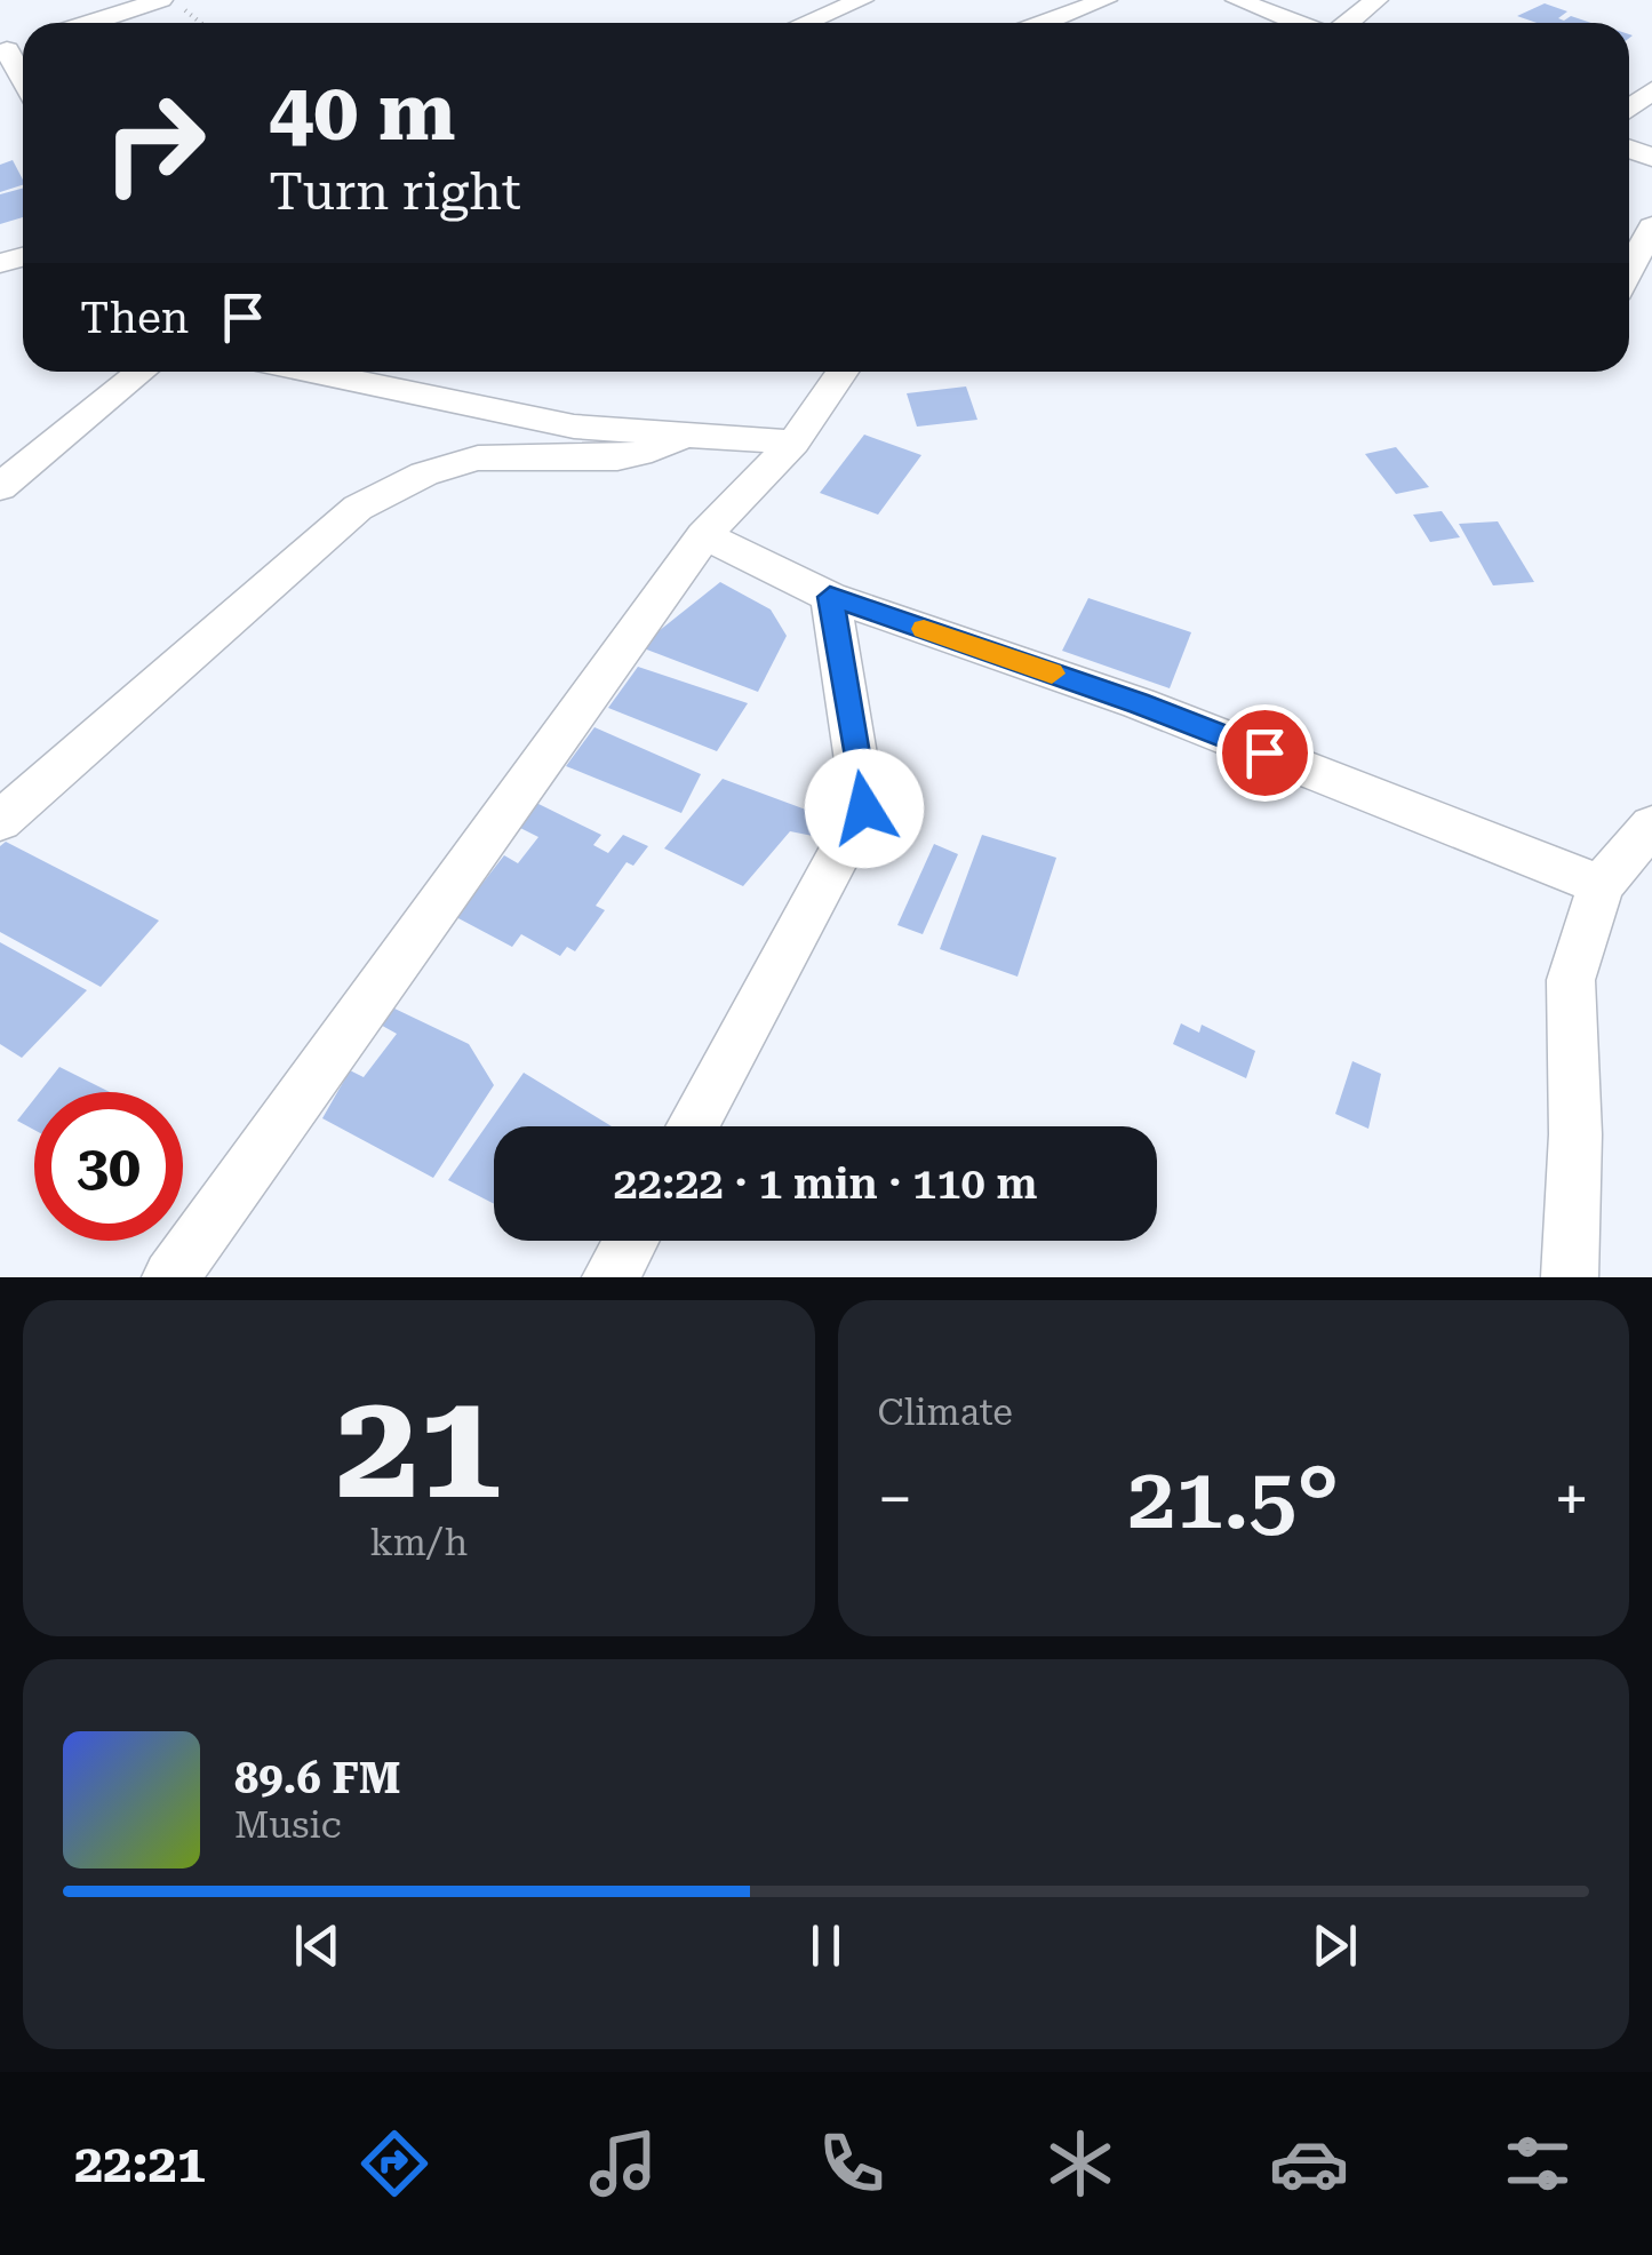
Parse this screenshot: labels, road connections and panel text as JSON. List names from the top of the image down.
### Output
{
  "page": {
    "turn": ["40 m", "Turn right"],
    "then": "Then",
    "limit": "30",
    "trip": "22:22 · 1 min · 110 m",
    "tile": [
      ["21", "km/h"],
      "Climate"
    ],
    "heat": ["−", "21.5°", "+"],
    "song": ["89.6 FM", "Music"],
    "tabs": "22:21"
  }
}
